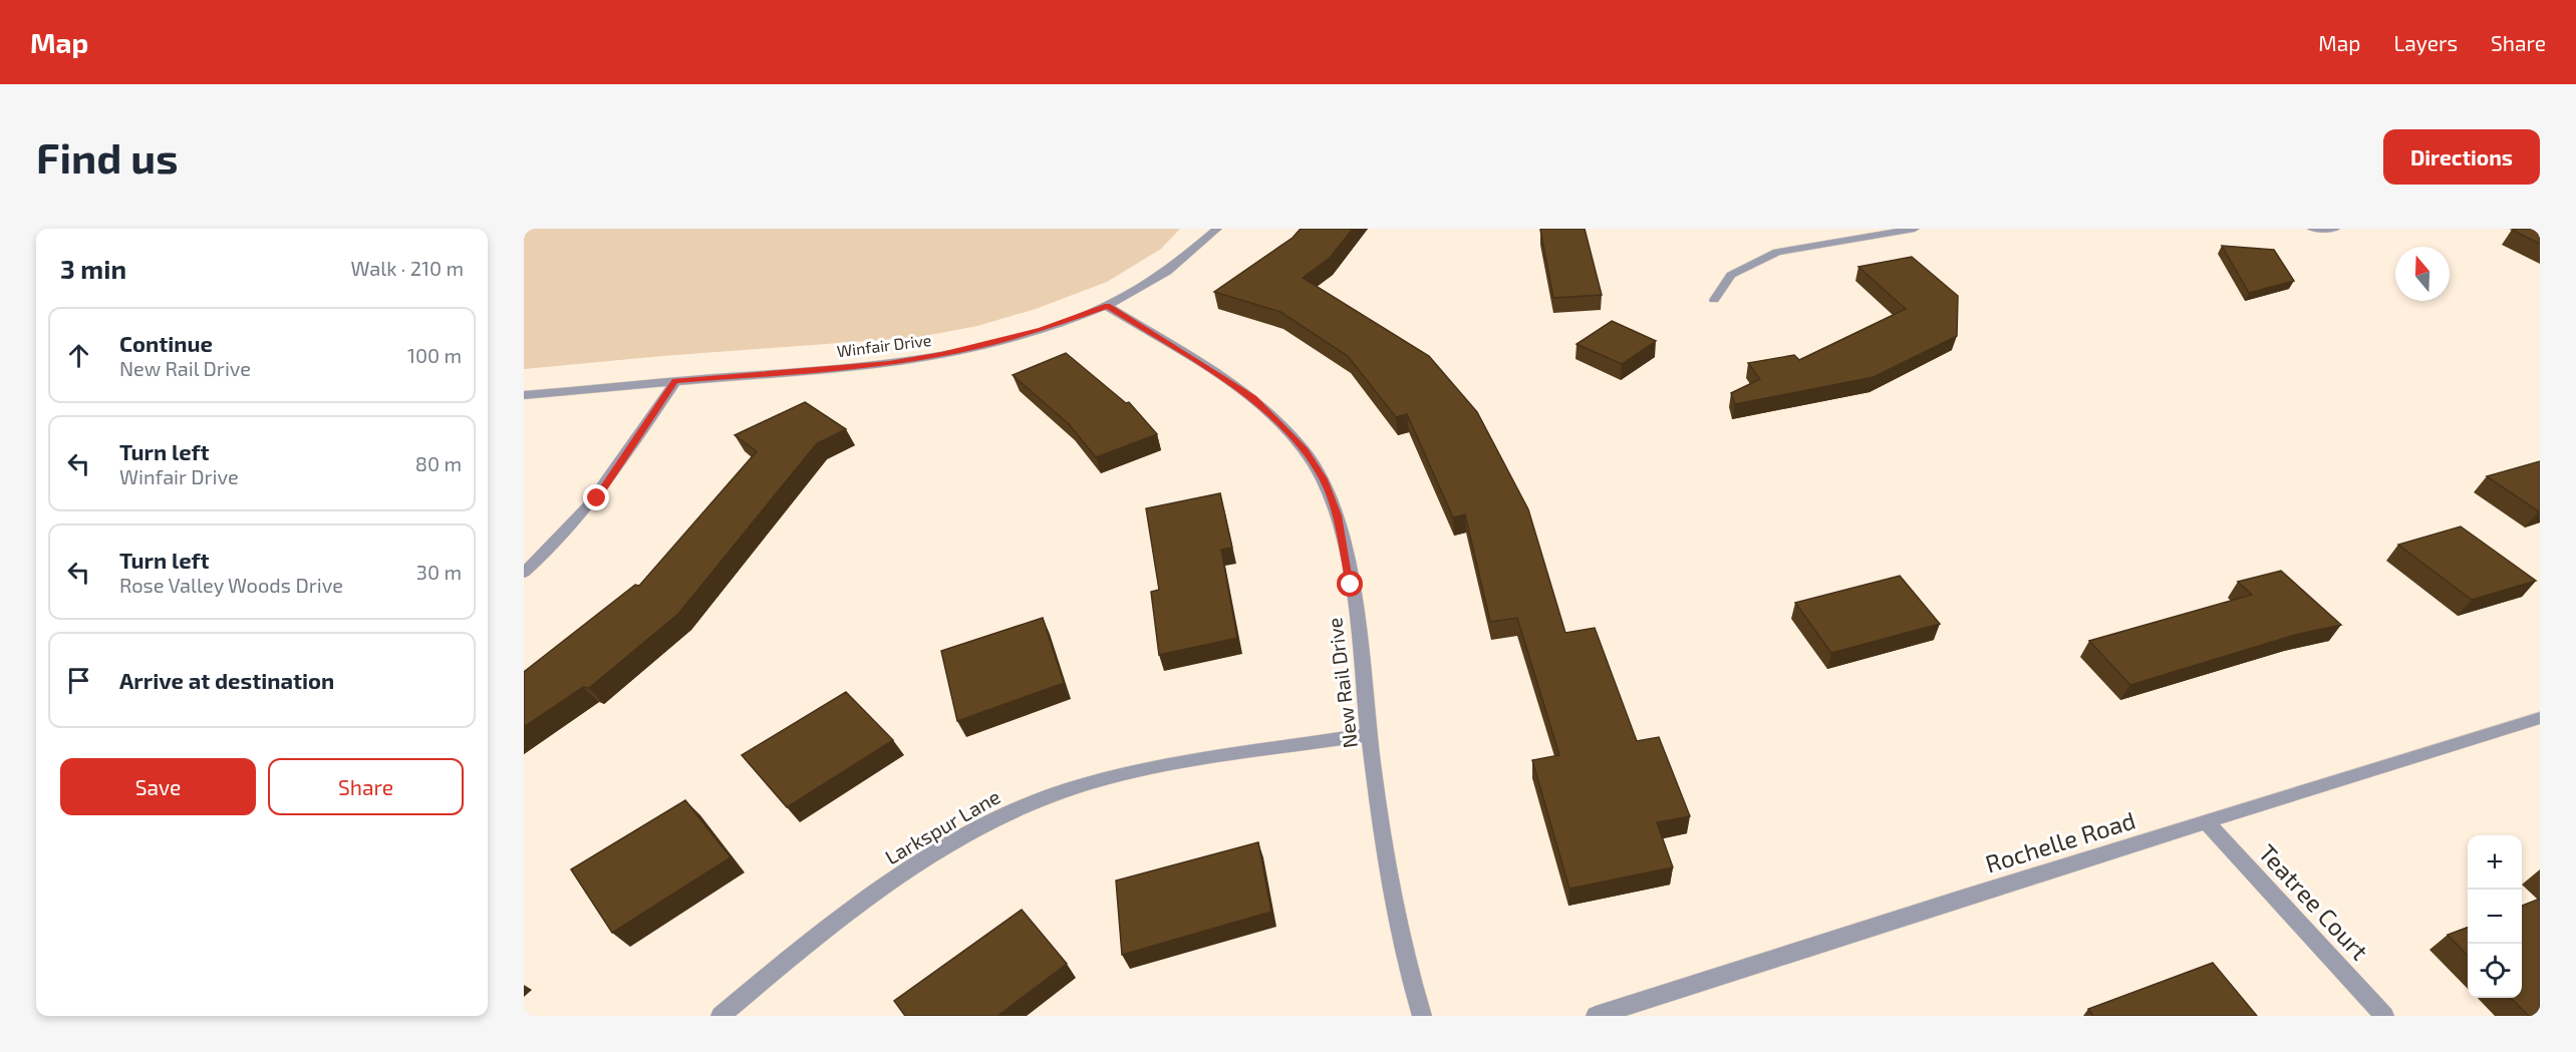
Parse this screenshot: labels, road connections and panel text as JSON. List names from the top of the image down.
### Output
{
  "streets": {
    "street": [
      "Winfair Drive",
      "New Rail Drive",
      "Larkspur Lane",
      "Rochelle Road",
      "Teatree Court"
    ]
  },
  "crossings": [
    ["Winfair Drive", "New Rail Drive"],
    ["New Rail Drive", "Larkspur Lane"],
    ["Rochelle Road", "Teatree Court"]
  ],
  "north": "top",
  "page": {
    "header": "Map",
    "nav": ["Map", "Layers", "Share"],
    "buttons": [
      "Directions",
      ["Save", "Share"]
    ],
    "title": "Find us",
    "heading": ["3 min", "Walk · 210 m"],
    "list": [
      ["Continue", "New Rail Drive", "100 m"],
      ["Turn left", "Winfair Drive", "80 m"],
      ["Turn left", "Rose Valley Woods Drive", "30 m"],
      "Arrive at destination"
    ],
    "map_buttons": ["+", "−"]
  }
}
